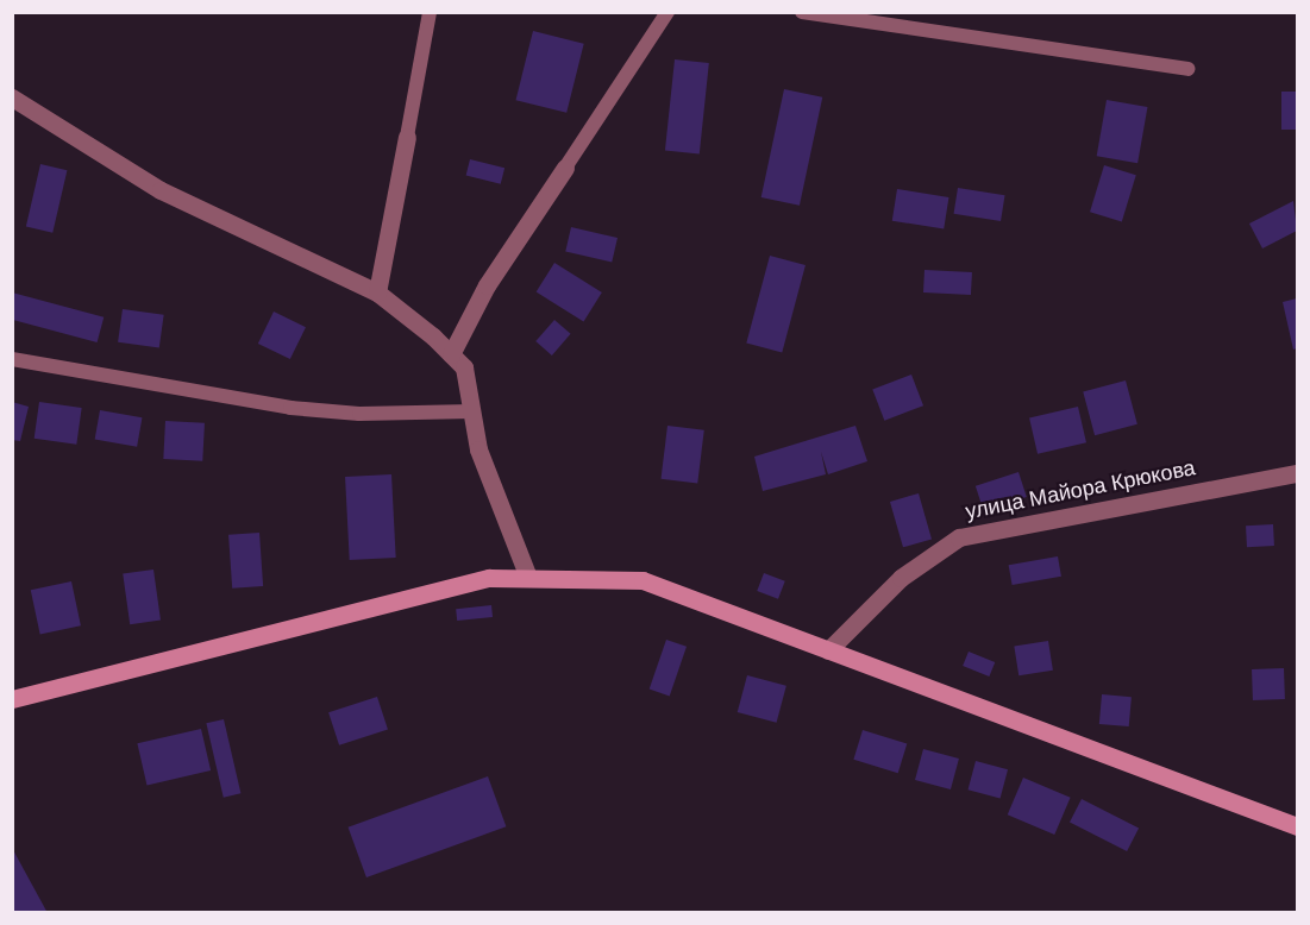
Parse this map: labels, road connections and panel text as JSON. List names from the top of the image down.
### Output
{
  "streets": {
    "street": ["улица Майора Крюкова"]
  }
}
